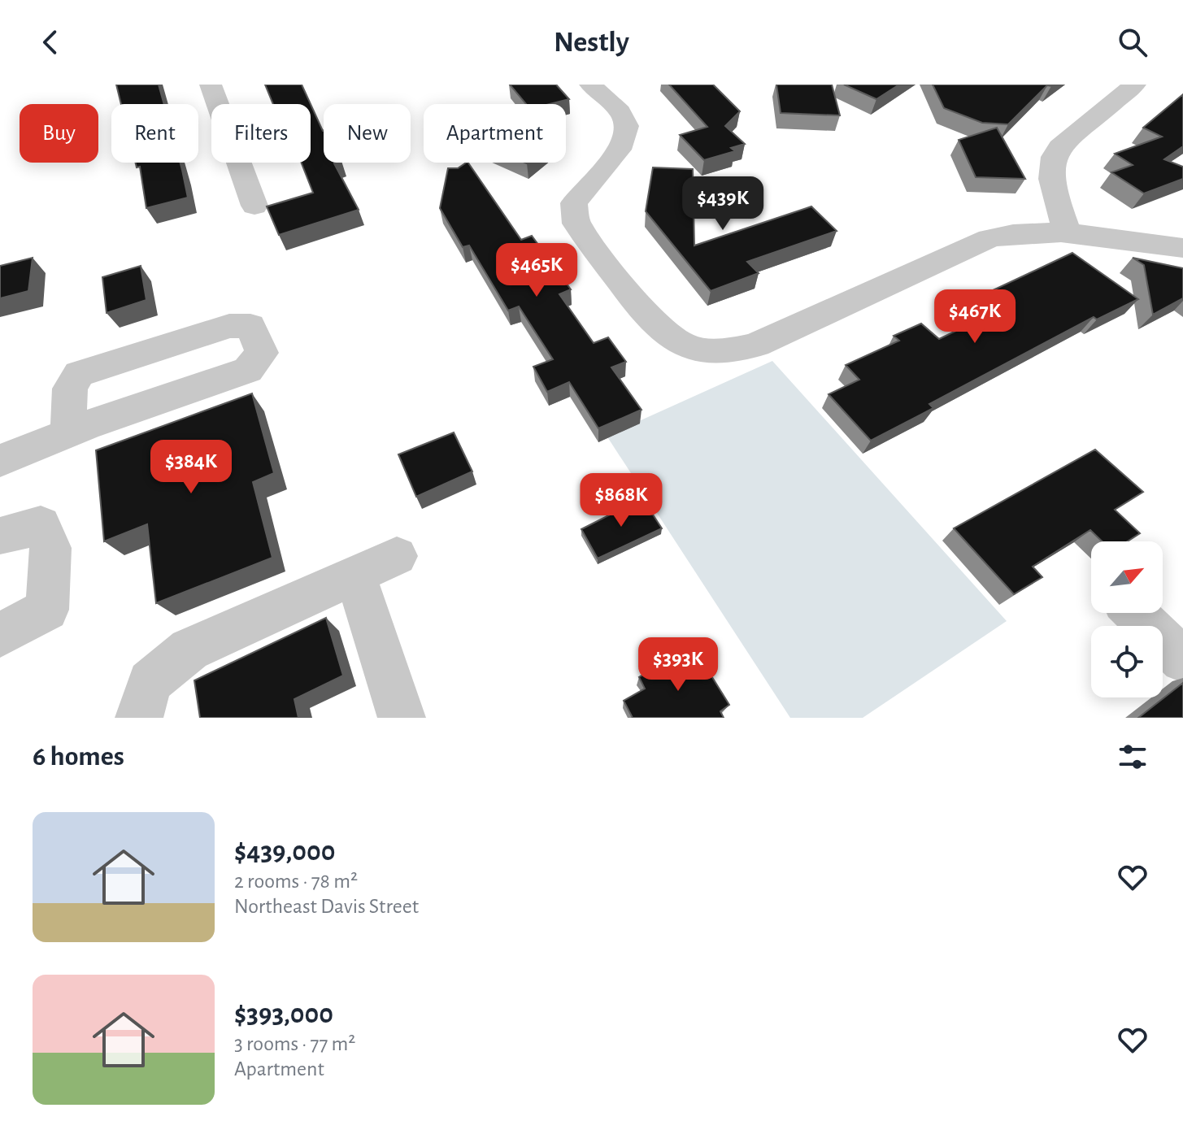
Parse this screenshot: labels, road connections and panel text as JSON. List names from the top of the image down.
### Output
{
  "north": "top right",
  "page": {
    "header": "Nestly",
    "chip": [
      "Buy",
      "Rent",
      "Filters",
      "New",
      "Apartment"
    ],
    "price": [
      "$439K",
      "$465K",
      "$467K",
      "$384K",
      "$868K",
      "$393K"
    ],
    "heading": "6 homes",
    "list": [
      {
        "name": "$439,000",
        "note": "2 rooms · 78 m² · Northeast Davis Street"
      },
      {
        "name": "$393,000",
        "note": "3 rooms · 77 m² · Apartment"
      }
    ]
  }
}
